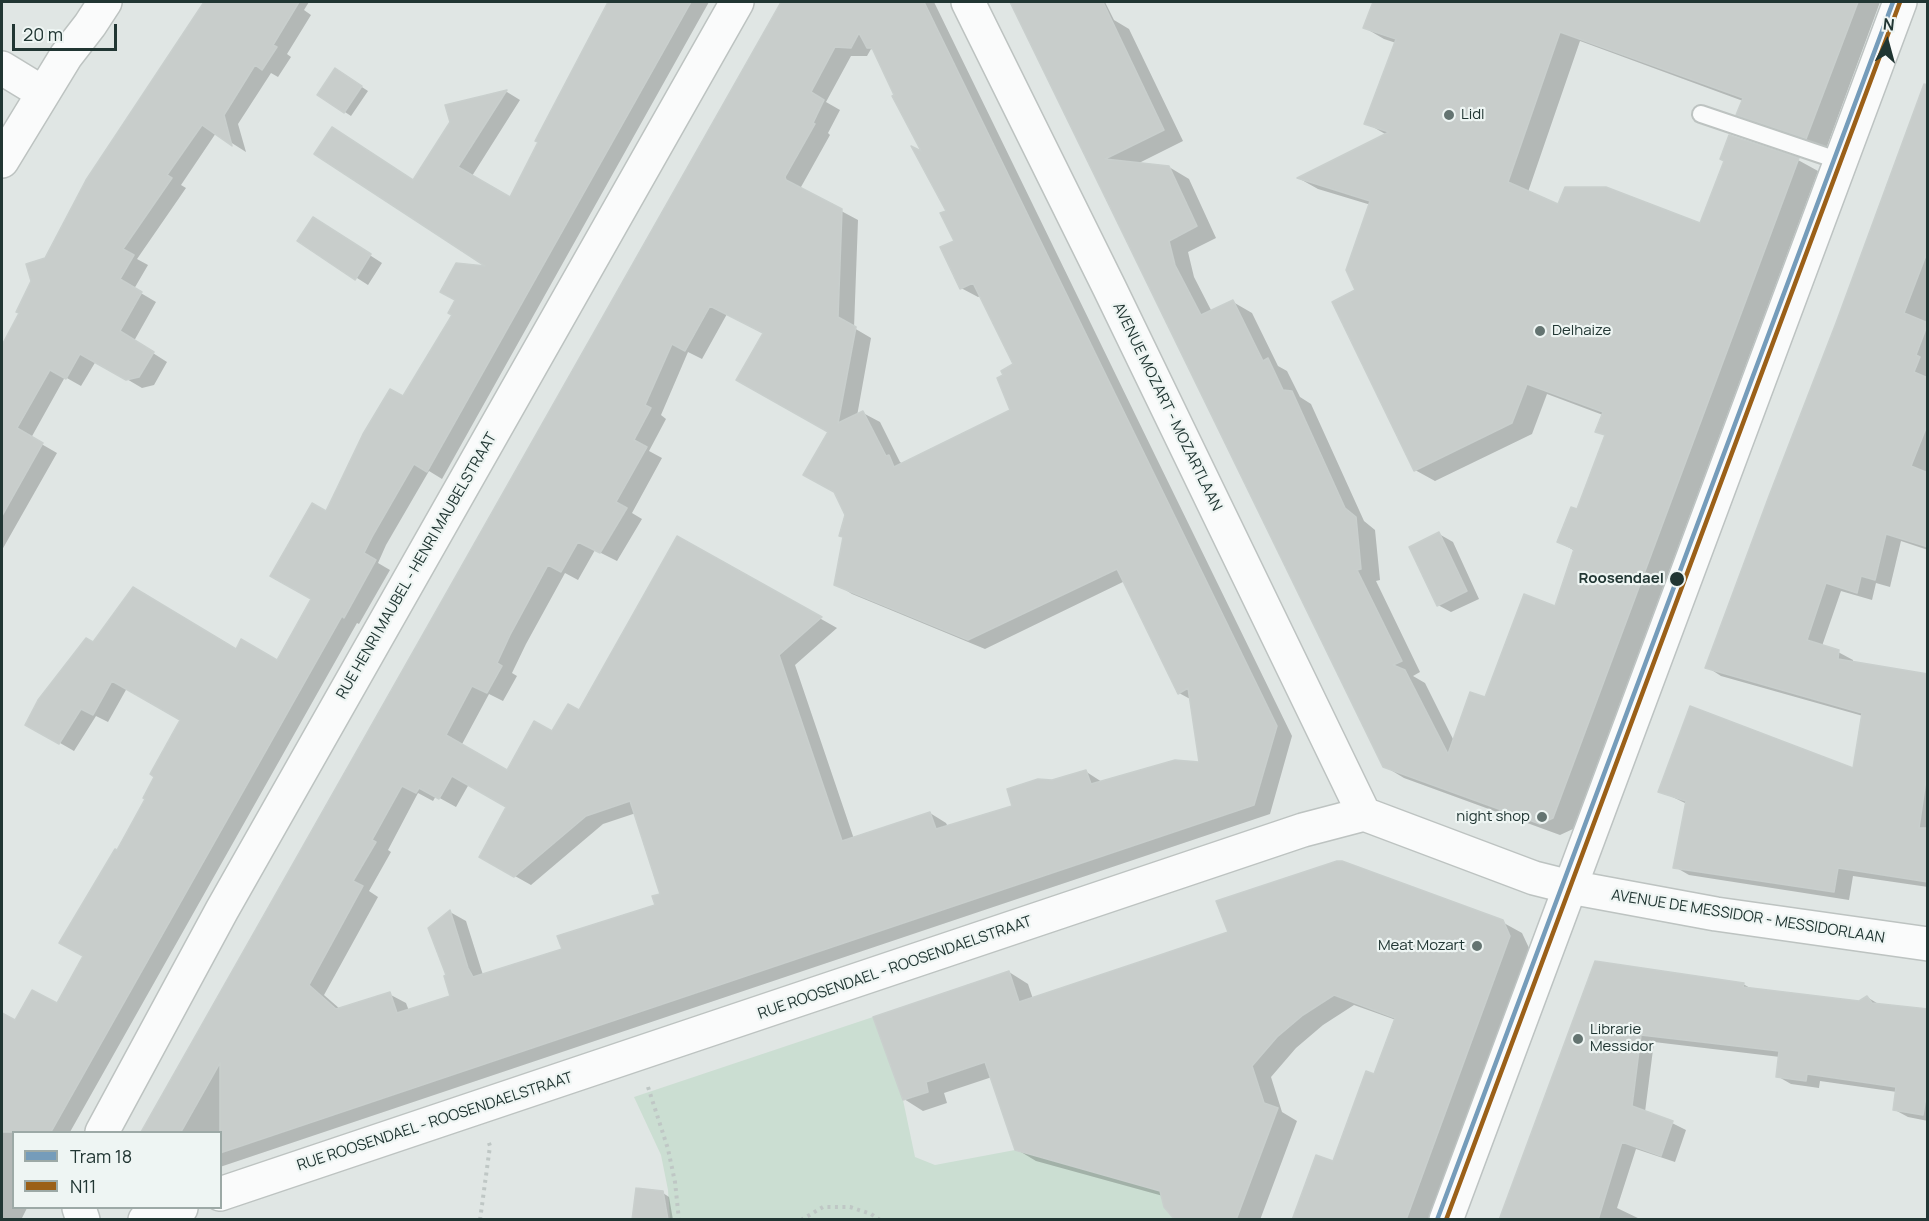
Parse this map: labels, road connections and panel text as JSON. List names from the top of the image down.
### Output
{
  "streets": {
    "street": [
      "AVENUE MOZART - MOZARTLAAN",
      "RUE HENRI MAUBEL - HENRI MAUBELSTRAAT",
      "AVENUE DE MESSIDOR - MESSIDORLAAN",
      "RUE ROOSENDAEL - ROOSENDAELSTRAAT"
    ]
  },
  "crossings": [
    ["AVENUE MOZART - MOZARTLAAN", "RUE ROOSENDAEL - ROOSENDAELSTRAAT"]
  ],
  "places": [
    "Lidl",
    "Delhaize",
    "Roosendael",
    "night shop",
    "Meat Mozart",
    "Librarie Messidor"
  ],
  "lines": ["tram line 18", "transit line N11"],
  "legend": ["Tram 18", "N11"],
  "scale_bar": "20 m",
  "north": "top"
}
